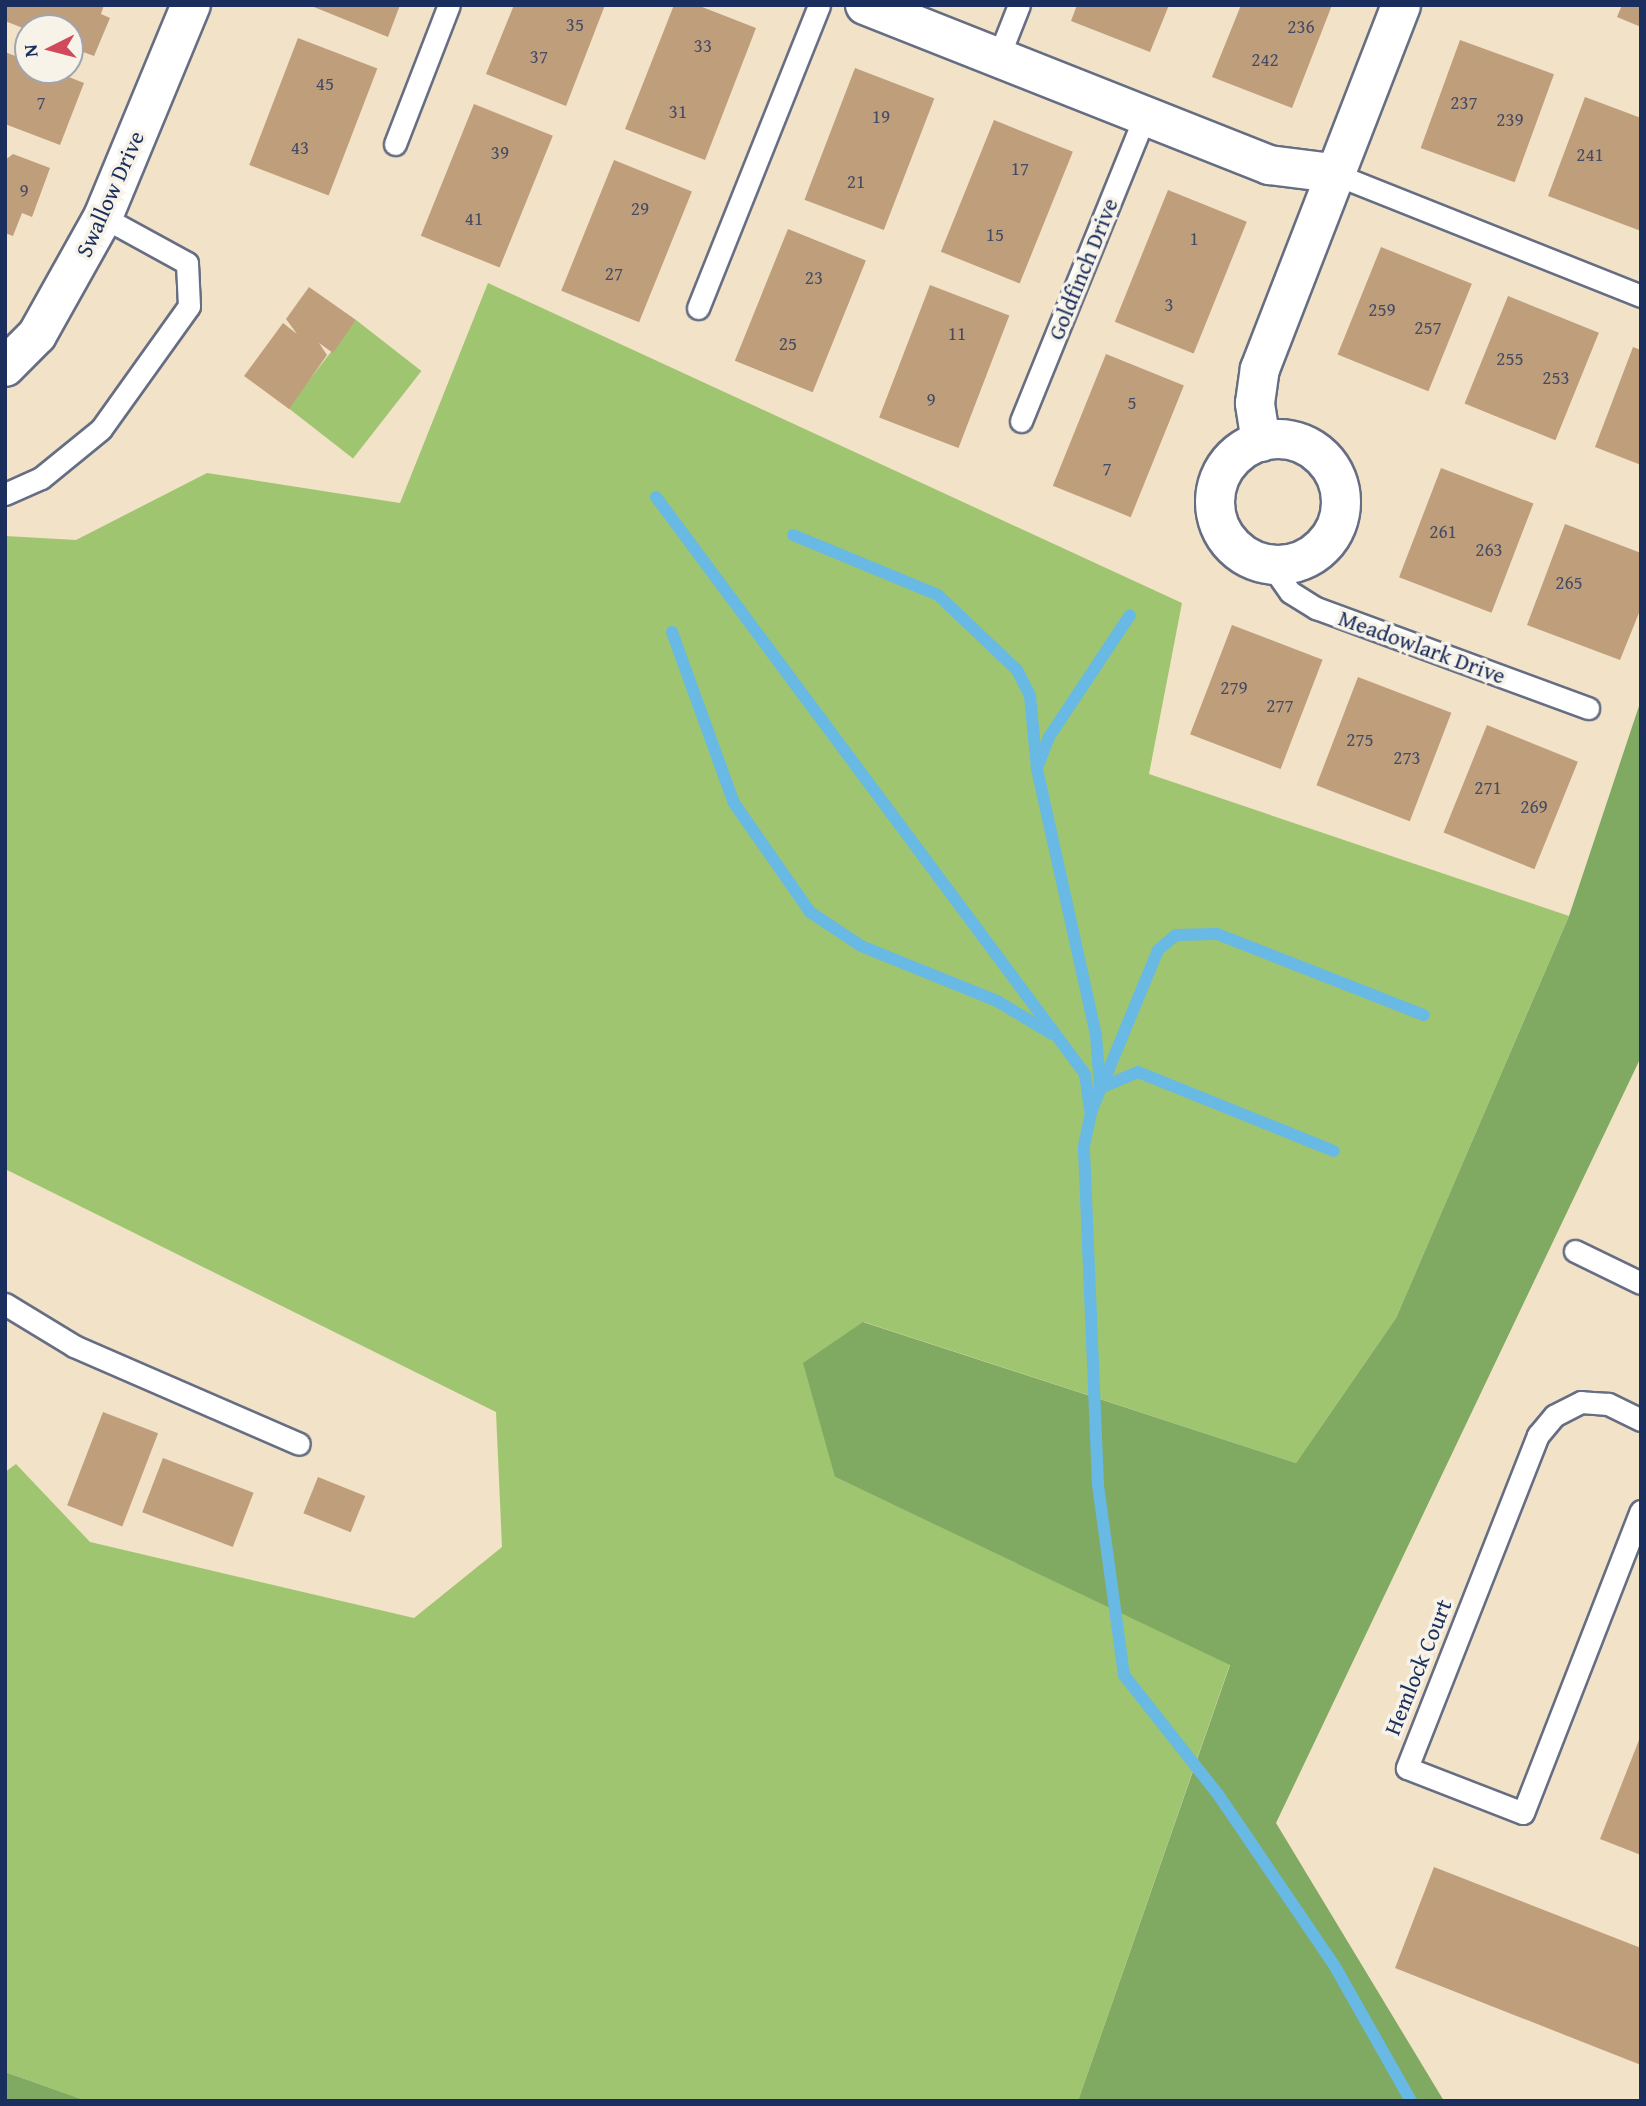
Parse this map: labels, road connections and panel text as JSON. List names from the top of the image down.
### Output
{
  "streets": {
    "street": ["Swallow Drive", "Meadowlark Drive"],
    "lane": ["Goldfinch Drive", "Hemlock Court"]
  },
  "house_numbers": [
    "35",
    "236",
    "33",
    "37",
    "242",
    "45",
    "7",
    "237",
    "31",
    "19",
    "239",
    "43",
    "39",
    "241",
    "17",
    "21",
    "9",
    "29",
    "41",
    "15",
    "1",
    "27",
    "23",
    "3",
    "259",
    "257",
    "11",
    "25",
    "255",
    "253",
    "9",
    "5",
    "7",
    "261",
    "263",
    "265",
    "279",
    "277",
    "275",
    "273",
    "271",
    "269"
  ],
  "north": "left"
}
